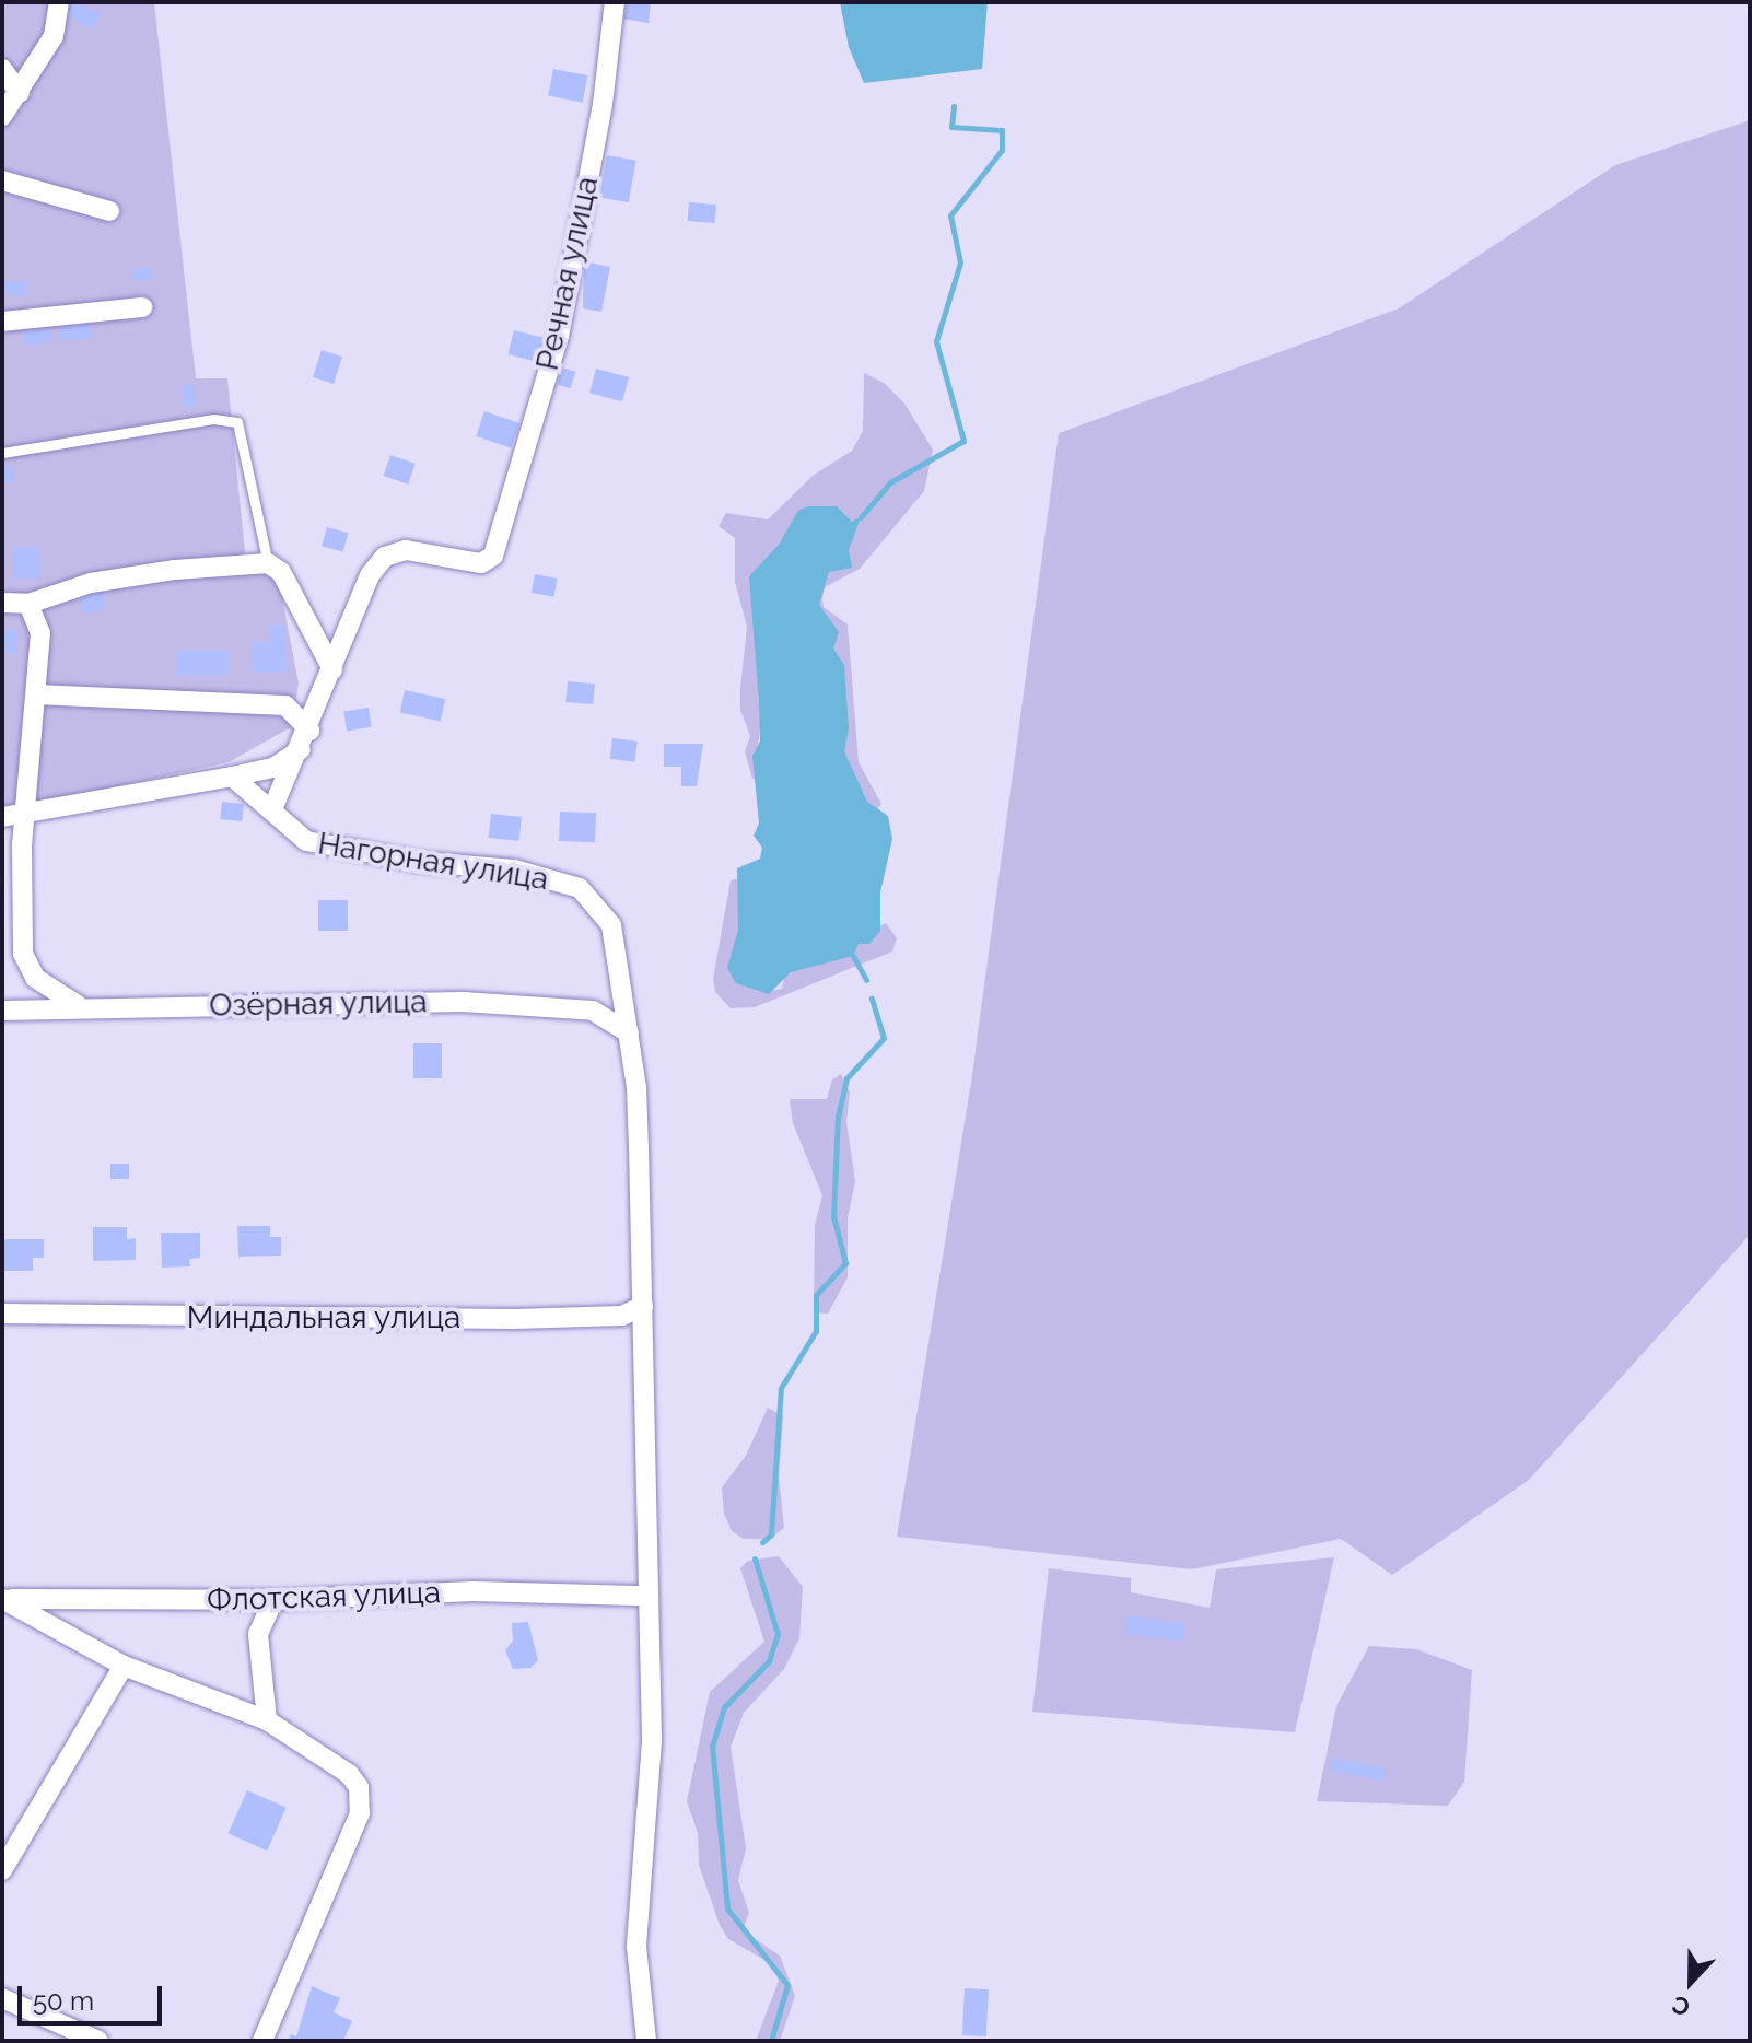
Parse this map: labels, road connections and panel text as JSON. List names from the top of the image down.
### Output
{
  "streets": {
    "street": [
      "Речная улица",
      "Нагорная улица",
      "Озёрная улица",
      "Миндальная улица",
      "Флотская улица"
    ]
  },
  "crossings": [
    ["Нагорная улица", "Озёрная улица"]
  ],
  "scale_bar": "50 m",
  "north": "bottom"
}
